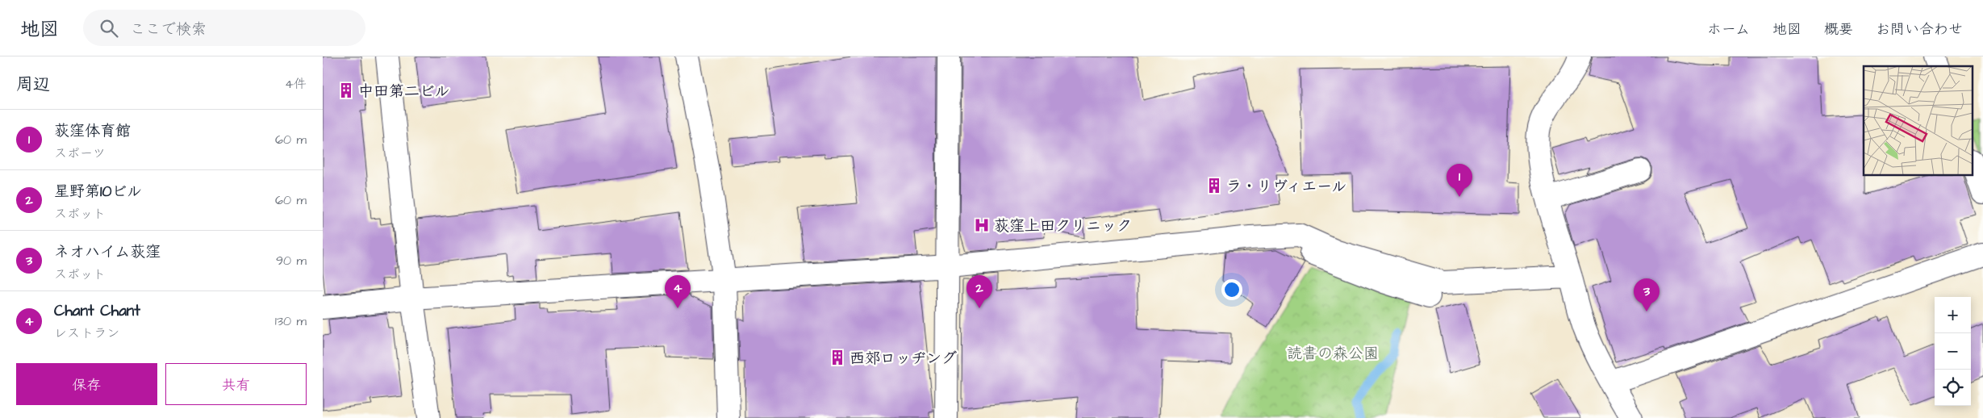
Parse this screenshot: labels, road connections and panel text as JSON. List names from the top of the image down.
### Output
{
  "parks": ["読書の森公園"],
  "places": {
    "building": ["中田第二ビル", "ラ・リヴィエール", "西郊ロッヂング"],
    "hospital": ["荻窪上田クリニック"]
  },
  "page": {
    "header": "地図",
    "search": "ここで検索",
    "nav": [
      "ホーム",
      "地図",
      "概要",
      "お問い合わせ"
    ],
    "heading": ["周辺", "4件"],
    "list": [
      {
        "mark": "1",
        "name": "荻窪体育館",
        "note": "スポーツ",
        "value": "60 m"
      },
      {
        "mark": "2",
        "name": "星野第10ビル",
        "note": "スポット",
        "value": "60 m"
      },
      {
        "mark": "3",
        "name": "ネオハイム荻窪",
        "note": "スポット",
        "value": "90 m"
      },
      {
        "mark": "4",
        "name": "Chant Chant",
        "note": "レストラン",
        "value": "130 m"
      }
    ],
    "pins": [
      "1",
      "2",
      "4",
      "3"
    ],
    "map_buttons": ["+", "−"],
    "buttons": ["保存", "共有"]
  }
}
